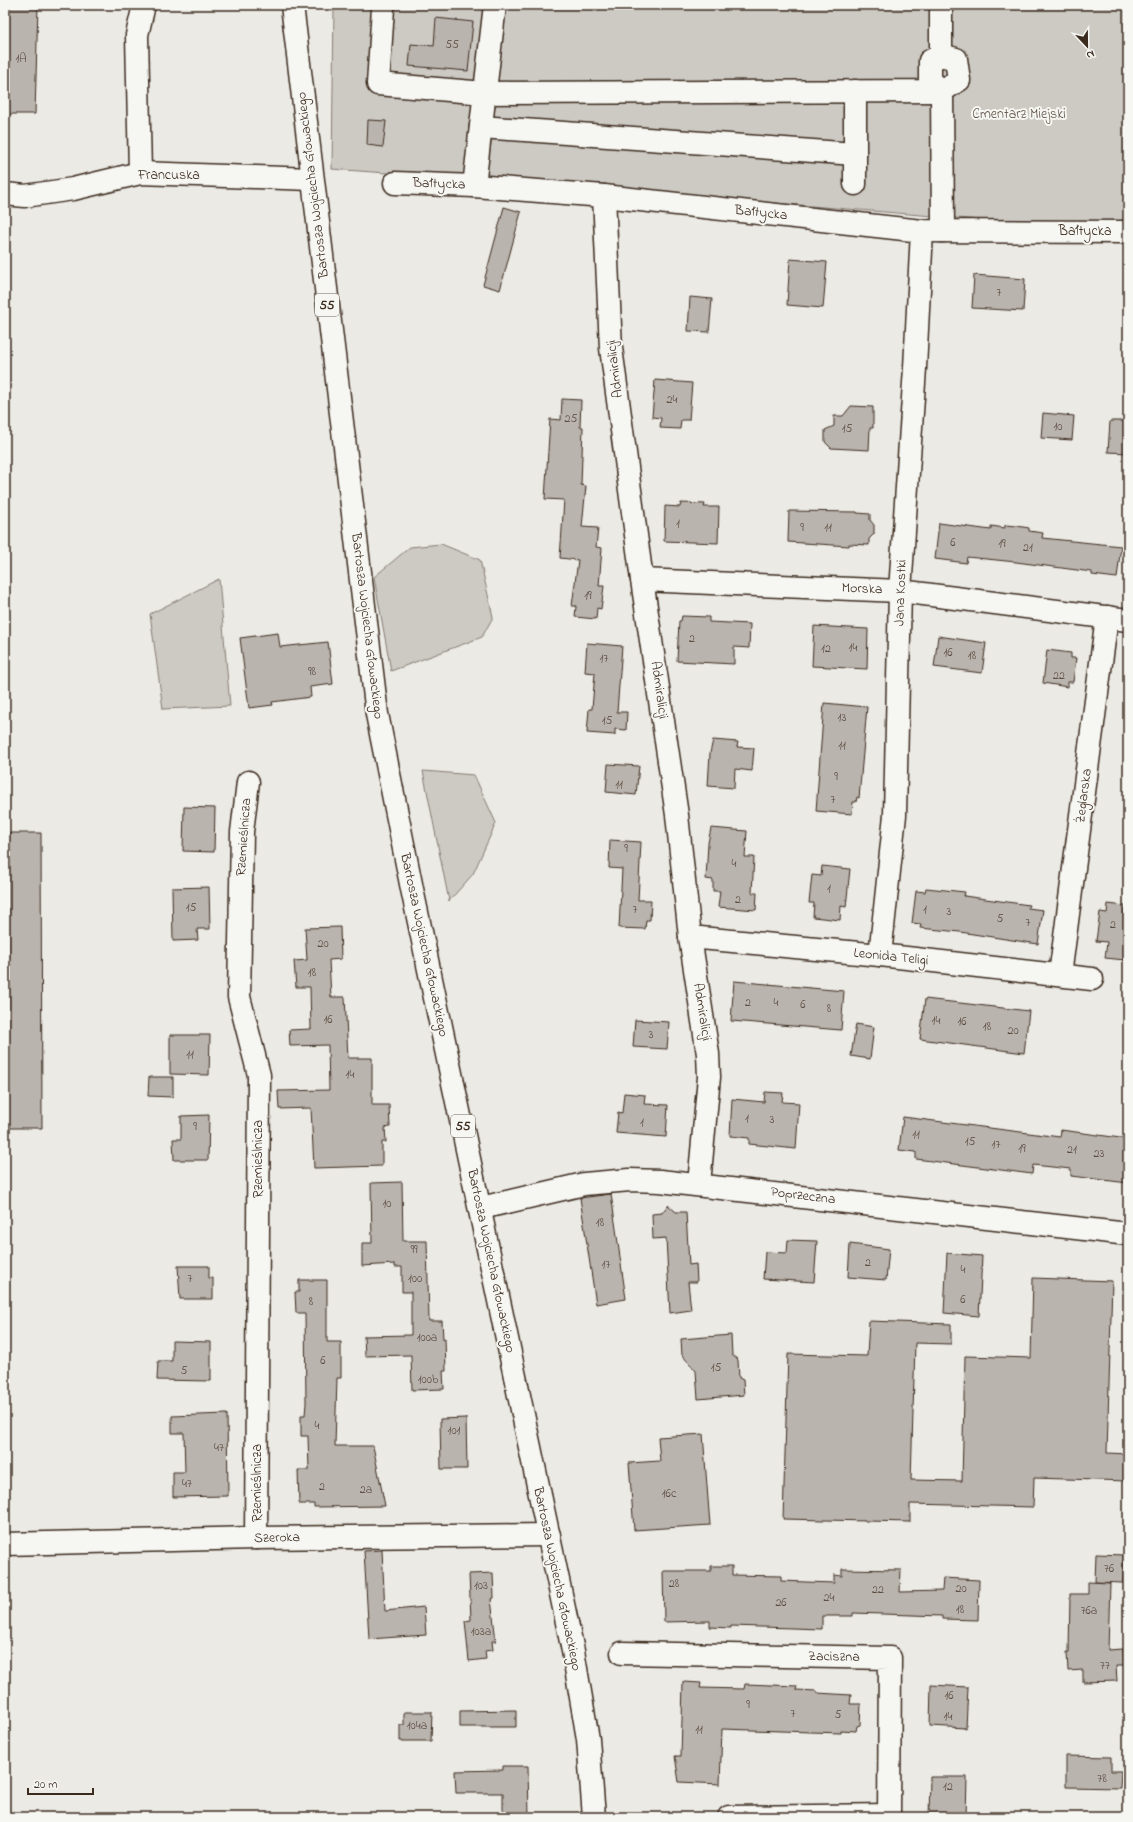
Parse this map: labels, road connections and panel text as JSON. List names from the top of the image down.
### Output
{
  "streets": {
    "street": [
      "Francuska",
      "Bałtycka",
      "Bartosza Wojciecha Głowackiego",
      "55",
      "Admiralicji",
      "Morska",
      "Jana Kostki",
      "Żeglarska",
      "Rzemieślnicza",
      "Leonida Teligi",
      "Poprzeczna",
      "Szeroka",
      "Zaciszna"
    ]
  },
  "crossings": [
    ["Francuska", "Bartosza Wojciecha Głowackiego"],
    ["Bałtycka", "Admiralicji"],
    ["Bałtycka", "Jana Kostki"],
    ["Bartosza Wojciecha Głowackiego", "Poprzeczna"],
    ["Bartosza Wojciecha Głowackiego", "Szeroka"],
    ["Admiralicji", "Morska"],
    ["Admiralicji", "Leonida Teligi"],
    ["Admiralicji", "Poprzeczna"],
    ["Morska", "Jana Kostki"],
    ["Morska", "Żeglarska"],
    ["Jana Kostki", "Leonida Teligi"],
    ["Żeglarska", "Leonida Teligi"],
    ["Rzemieślnicza", "Szeroka"]
  ],
  "parks": ["Cmentarz Miejski"],
  "house_numbers": [
    "55",
    "1A",
    "7",
    "24",
    "25",
    "10",
    "15",
    "1",
    "9",
    "11",
    "6",
    "19",
    "21",
    "19",
    "2",
    "14",
    "12",
    "16",
    "18",
    "17",
    "98",
    "22",
    "13",
    "15",
    "11",
    "9",
    "11",
    "7",
    "9",
    "4",
    "1",
    "2",
    "15",
    "7",
    "1",
    "3",
    "5",
    "7",
    "2",
    "20",
    "18",
    "2",
    "4",
    "6",
    "8",
    "16",
    "14",
    "16",
    "18",
    "20",
    "3",
    "11",
    "14",
    "1",
    "3",
    "1",
    "9",
    "11",
    "15",
    "17",
    "19",
    "21",
    "23",
    "10",
    "18",
    "99",
    "2",
    "17",
    "4",
    "7",
    "100",
    "6",
    "8",
    "100a",
    "6",
    "15",
    "5",
    "100b",
    "4",
    "101",
    "47",
    "47",
    "2",
    "2a",
    "16c",
    "76",
    "28",
    "103",
    "20",
    "22",
    "24",
    "26",
    "18",
    "76a",
    "103a",
    "77",
    "16",
    "9",
    "7",
    "5",
    "14",
    "104a",
    "11",
    "78",
    "12"
  ],
  "scale_bar": "20 m",
  "north": "bottom"
}
